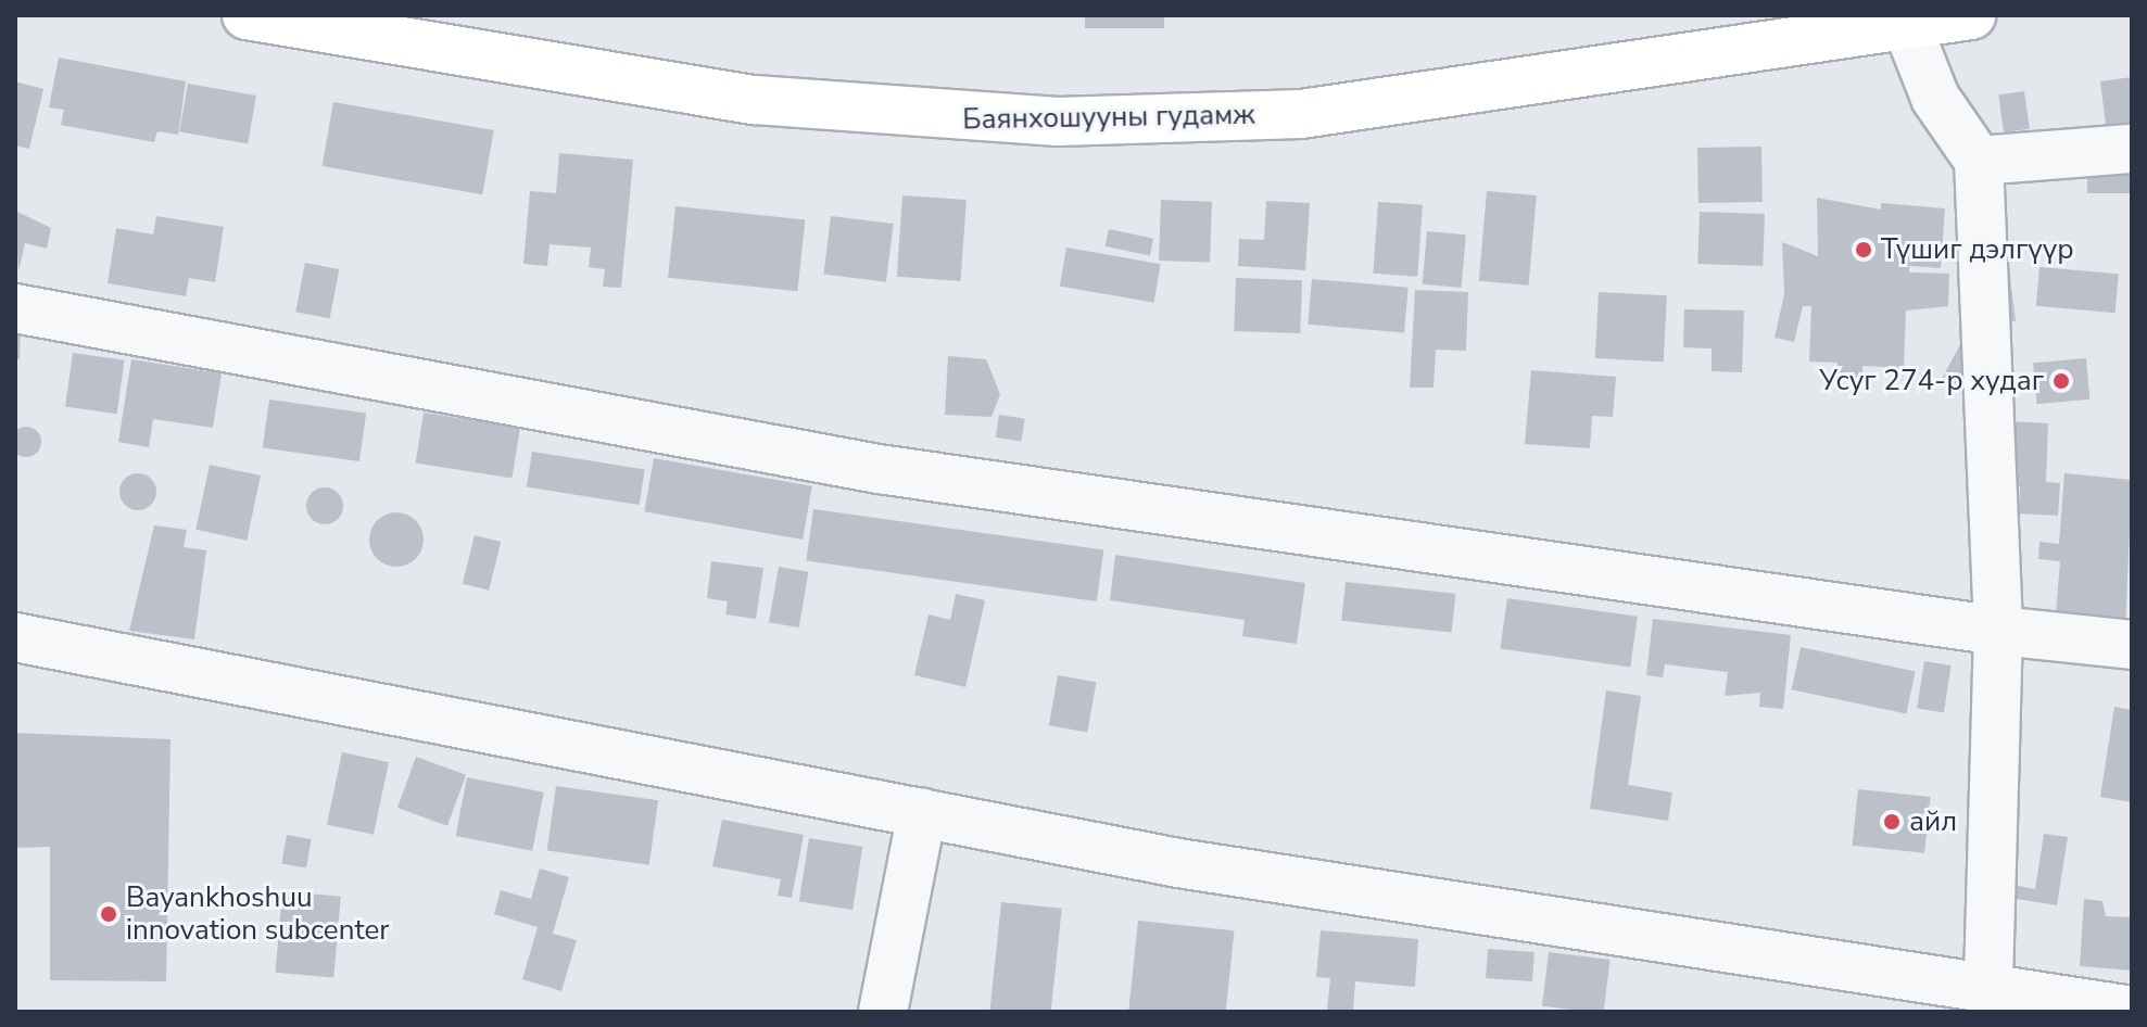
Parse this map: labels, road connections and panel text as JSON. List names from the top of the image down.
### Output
{
  "streets": {
    "main road": ["Баянхошууны гудамж"]
  },
  "places": [
    "Түшиг дэлгүүр",
    "Усуг 274-р худаг",
    "айл",
    "Bayankhoshuu innovation subcenter"
  ]
}
